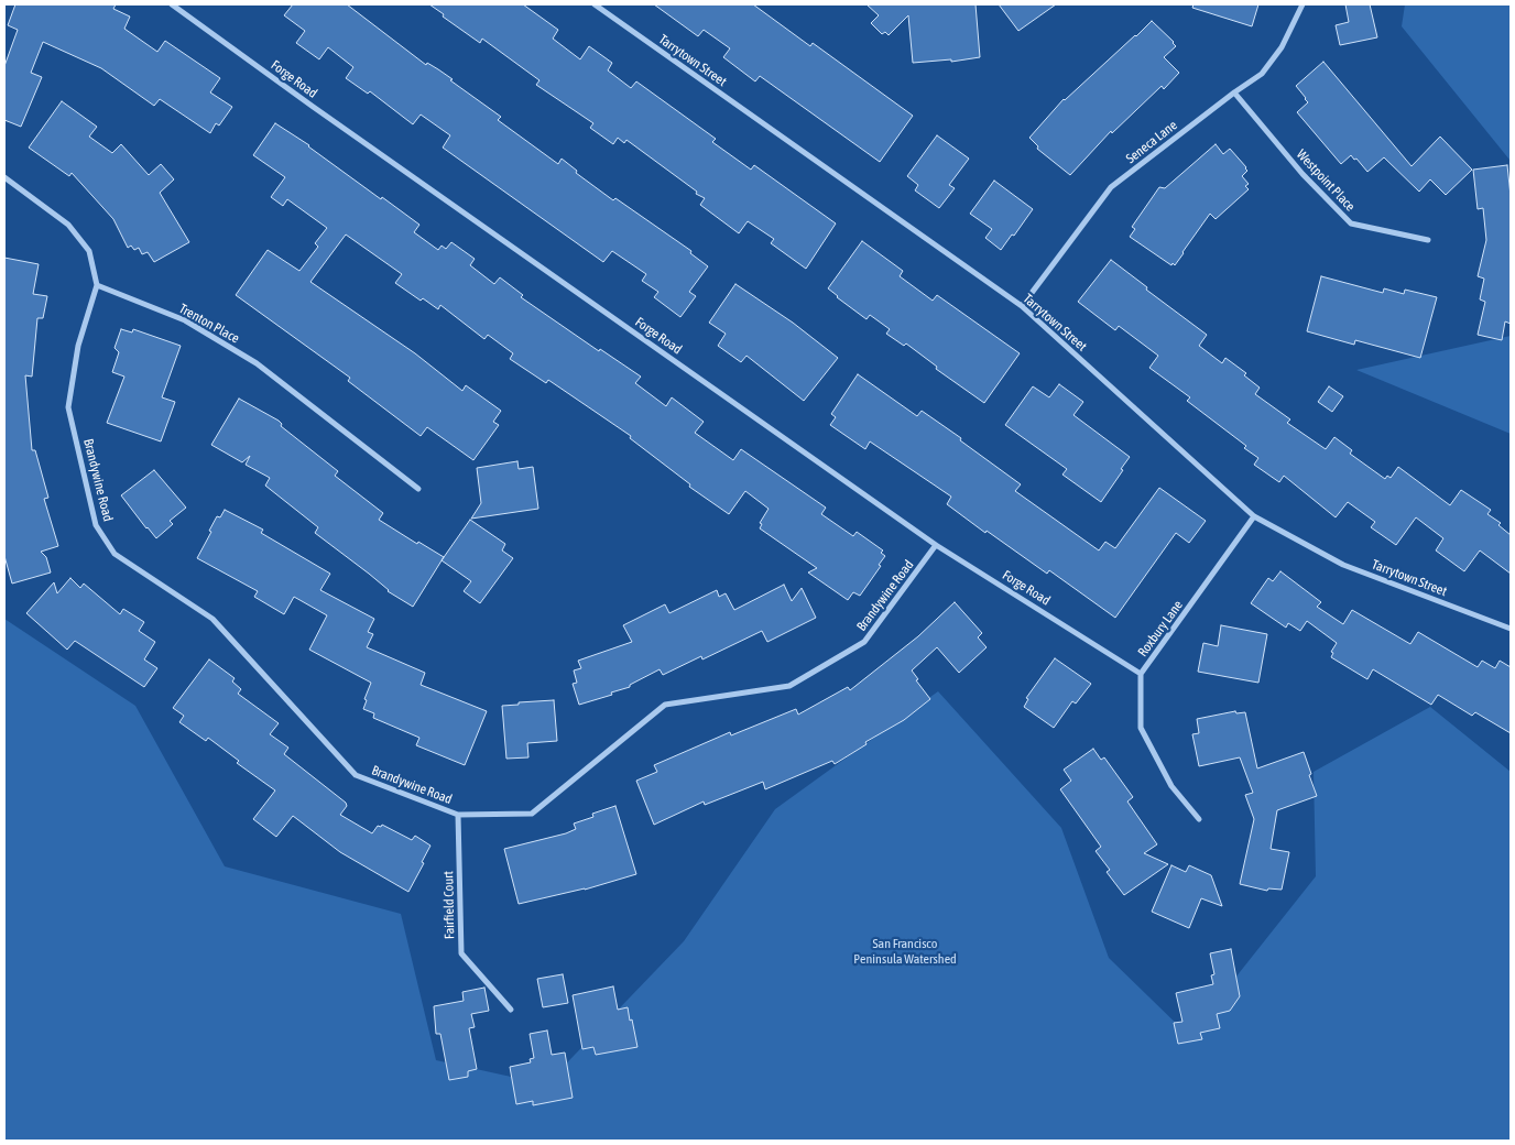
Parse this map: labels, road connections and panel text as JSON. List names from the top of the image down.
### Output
{
  "streets": {
    "street": [
      "Tarrytown Street",
      "Forge Road",
      "Seneca Lane",
      "Westpoint Place",
      "Trenton Place",
      "Brandywine Road",
      "Roxbury Lane",
      "Fairfield Court"
    ]
  },
  "crossings": [
    ["Tarrytown Street", "Seneca Lane"],
    ["Tarrytown Street", "Roxbury Lane"],
    ["Forge Road", "Brandywine Road"],
    ["Forge Road", "Roxbury Lane"],
    ["Seneca Lane", "Westpoint Place"],
    ["Trenton Place", "Brandywine Road"],
    ["Brandywine Road", "Fairfield Court"]
  ],
  "parks": ["San Francisco Peninsula Watershed"]
}
